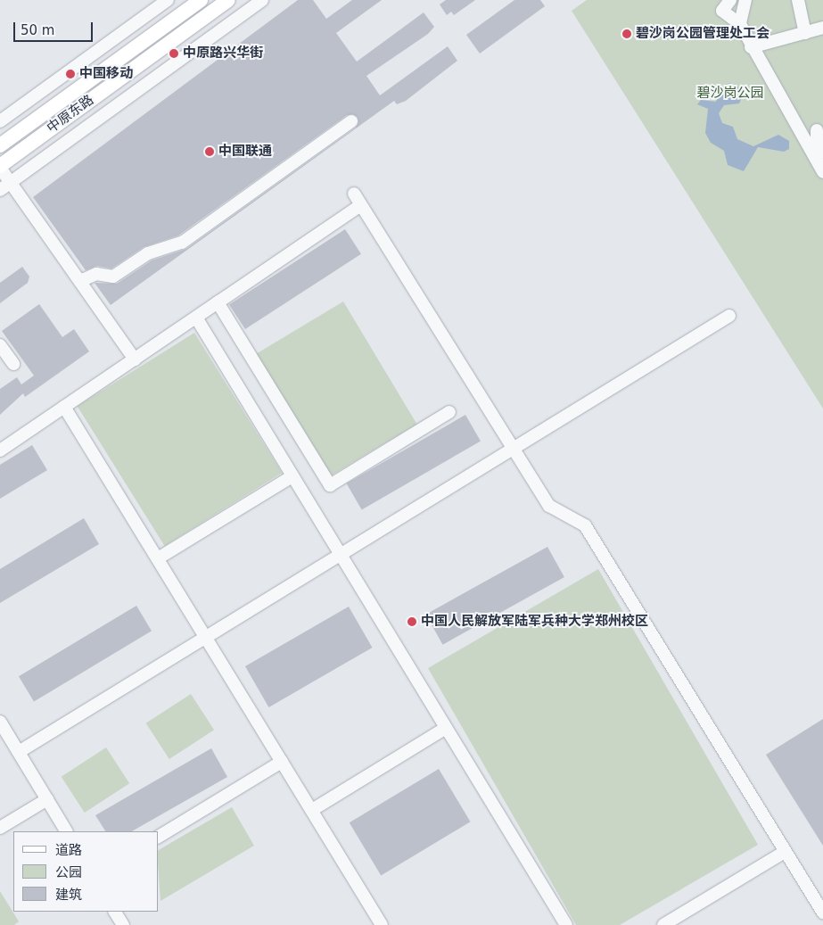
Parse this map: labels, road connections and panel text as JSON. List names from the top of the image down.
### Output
{
  "streets": {
    "main road": ["中原东路"]
  },
  "parks": ["碧沙岗公园"],
  "places": [
    "碧沙岗公园管理处工会",
    "中原路兴华街",
    "中国移动",
    "中国联通",
    "中国人民解放军陆军兵种大学郑州校区"
  ],
  "legend": ["道路", "公园", "建筑"],
  "scale_bar": "50 m"
}
